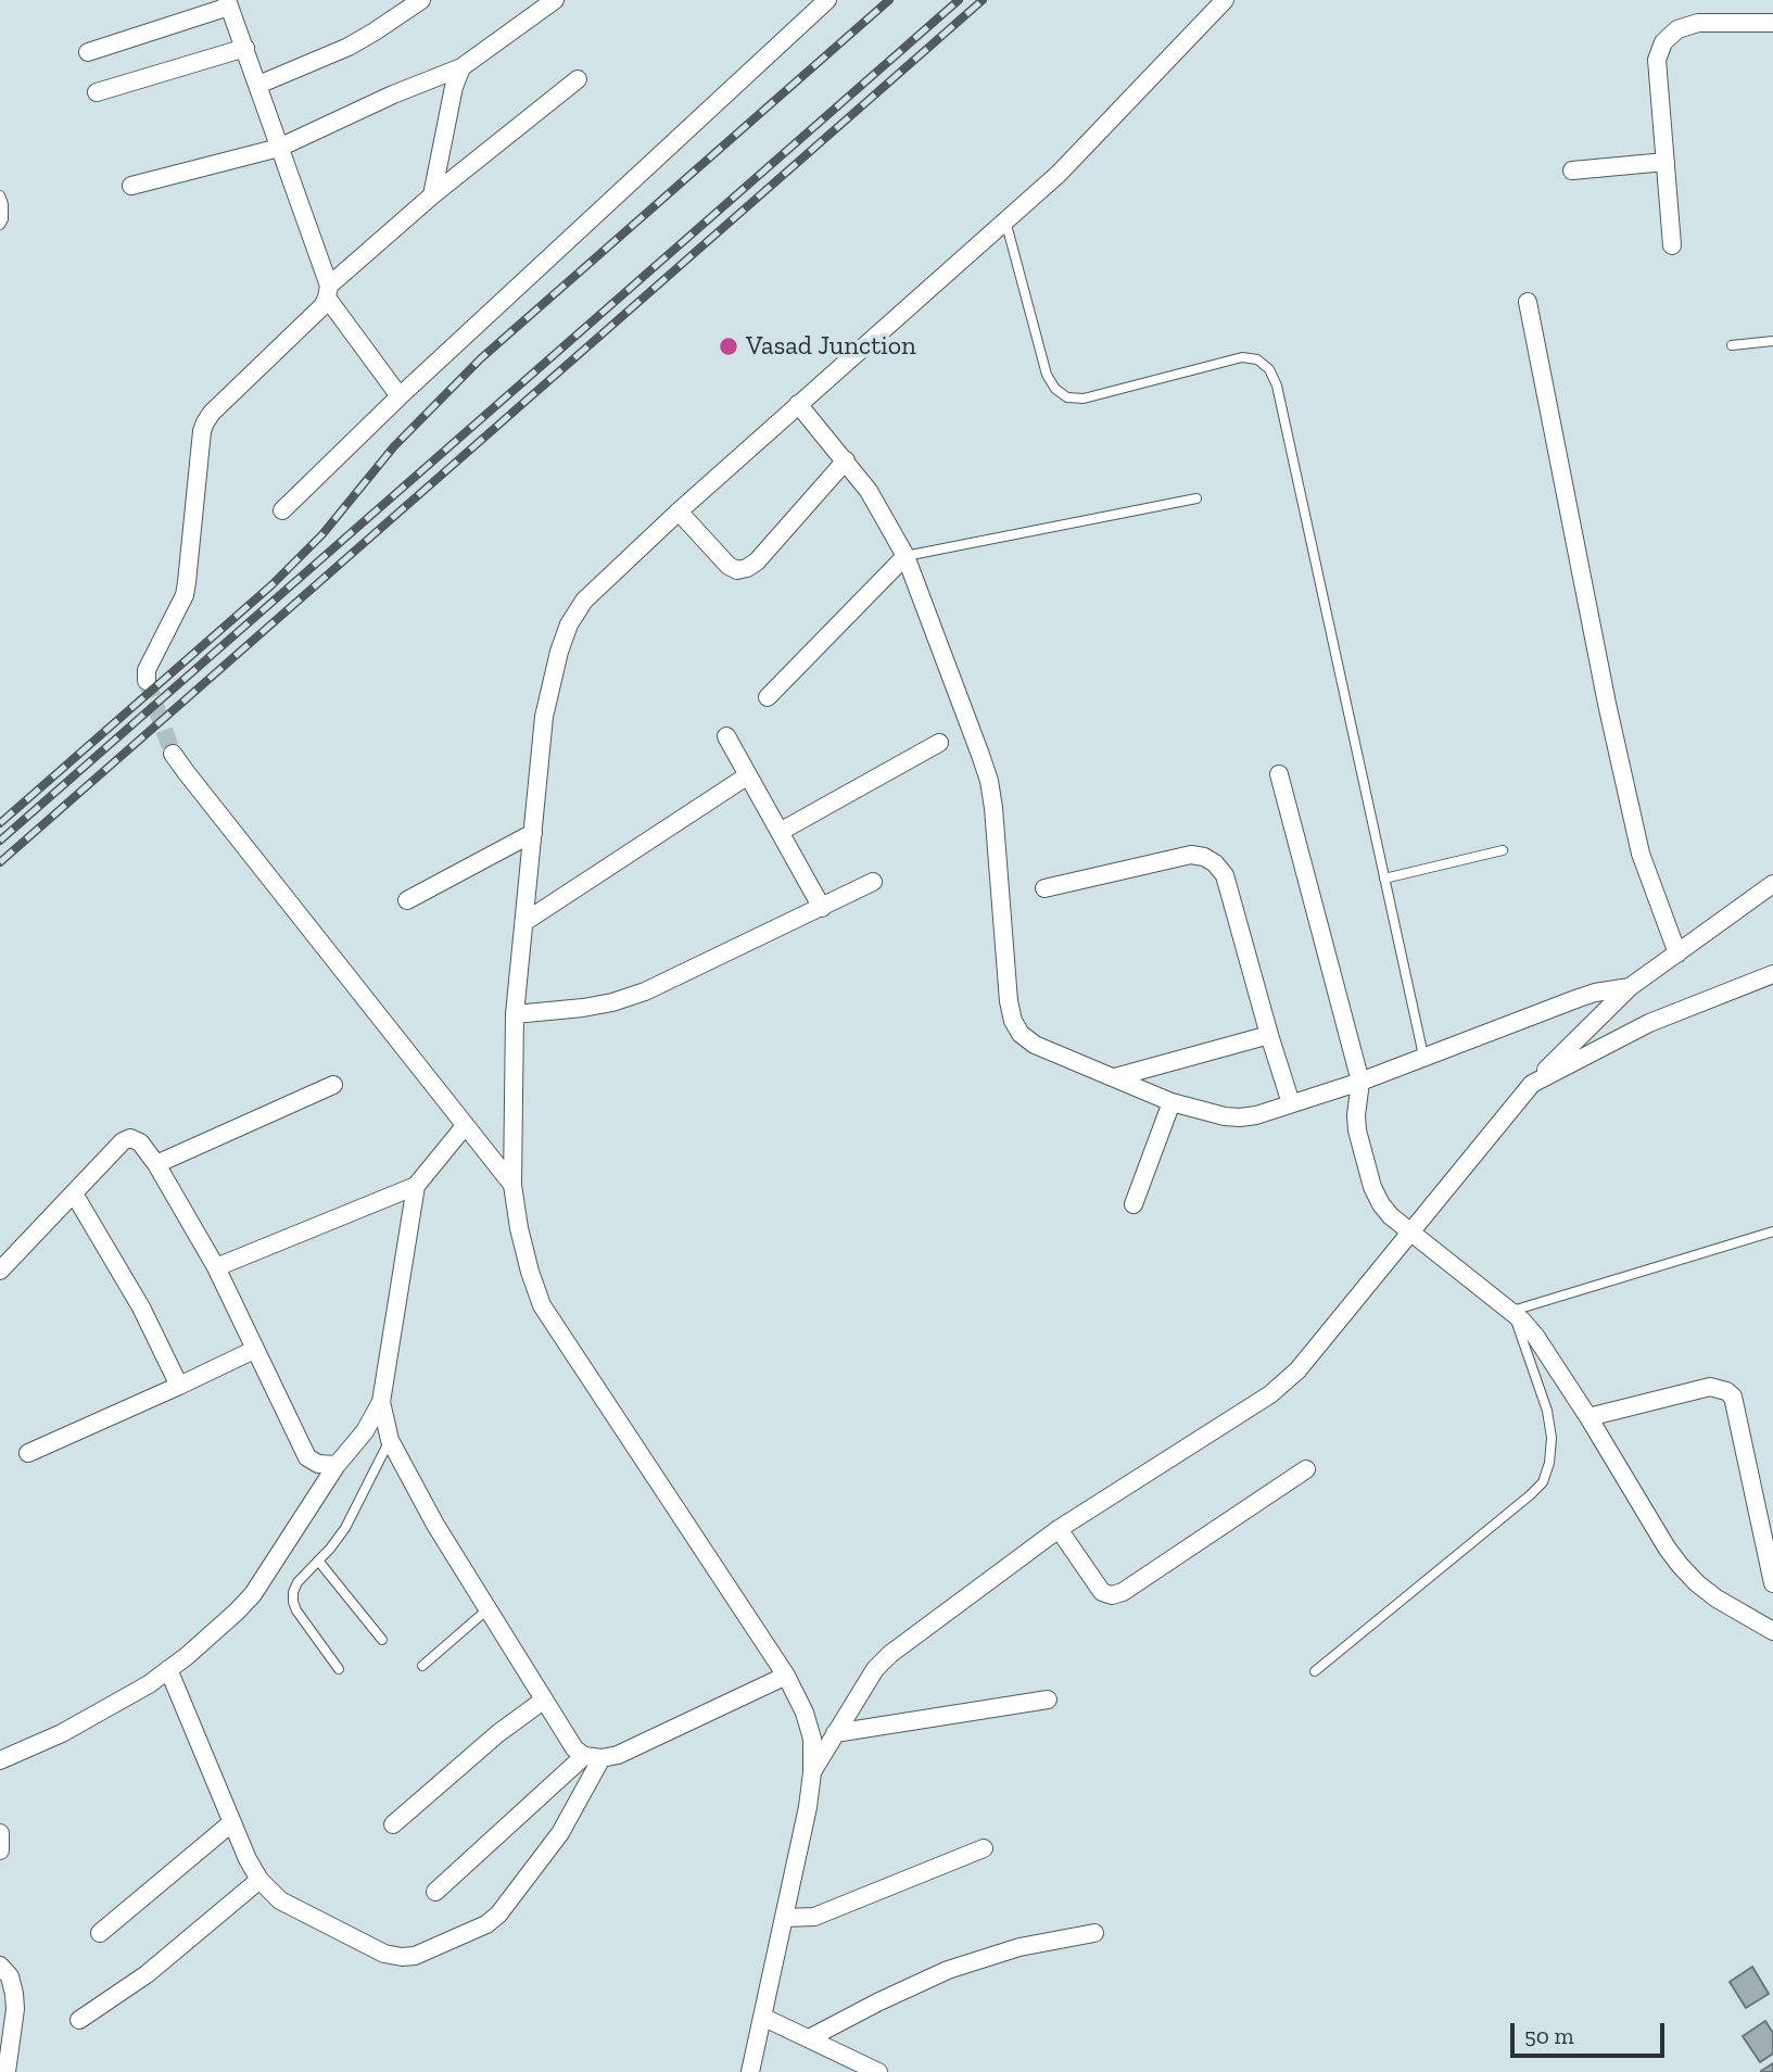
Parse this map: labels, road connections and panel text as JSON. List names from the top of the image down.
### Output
{
  "places": ["Vasad Junction"],
  "scale_bar": "50 m"
}
